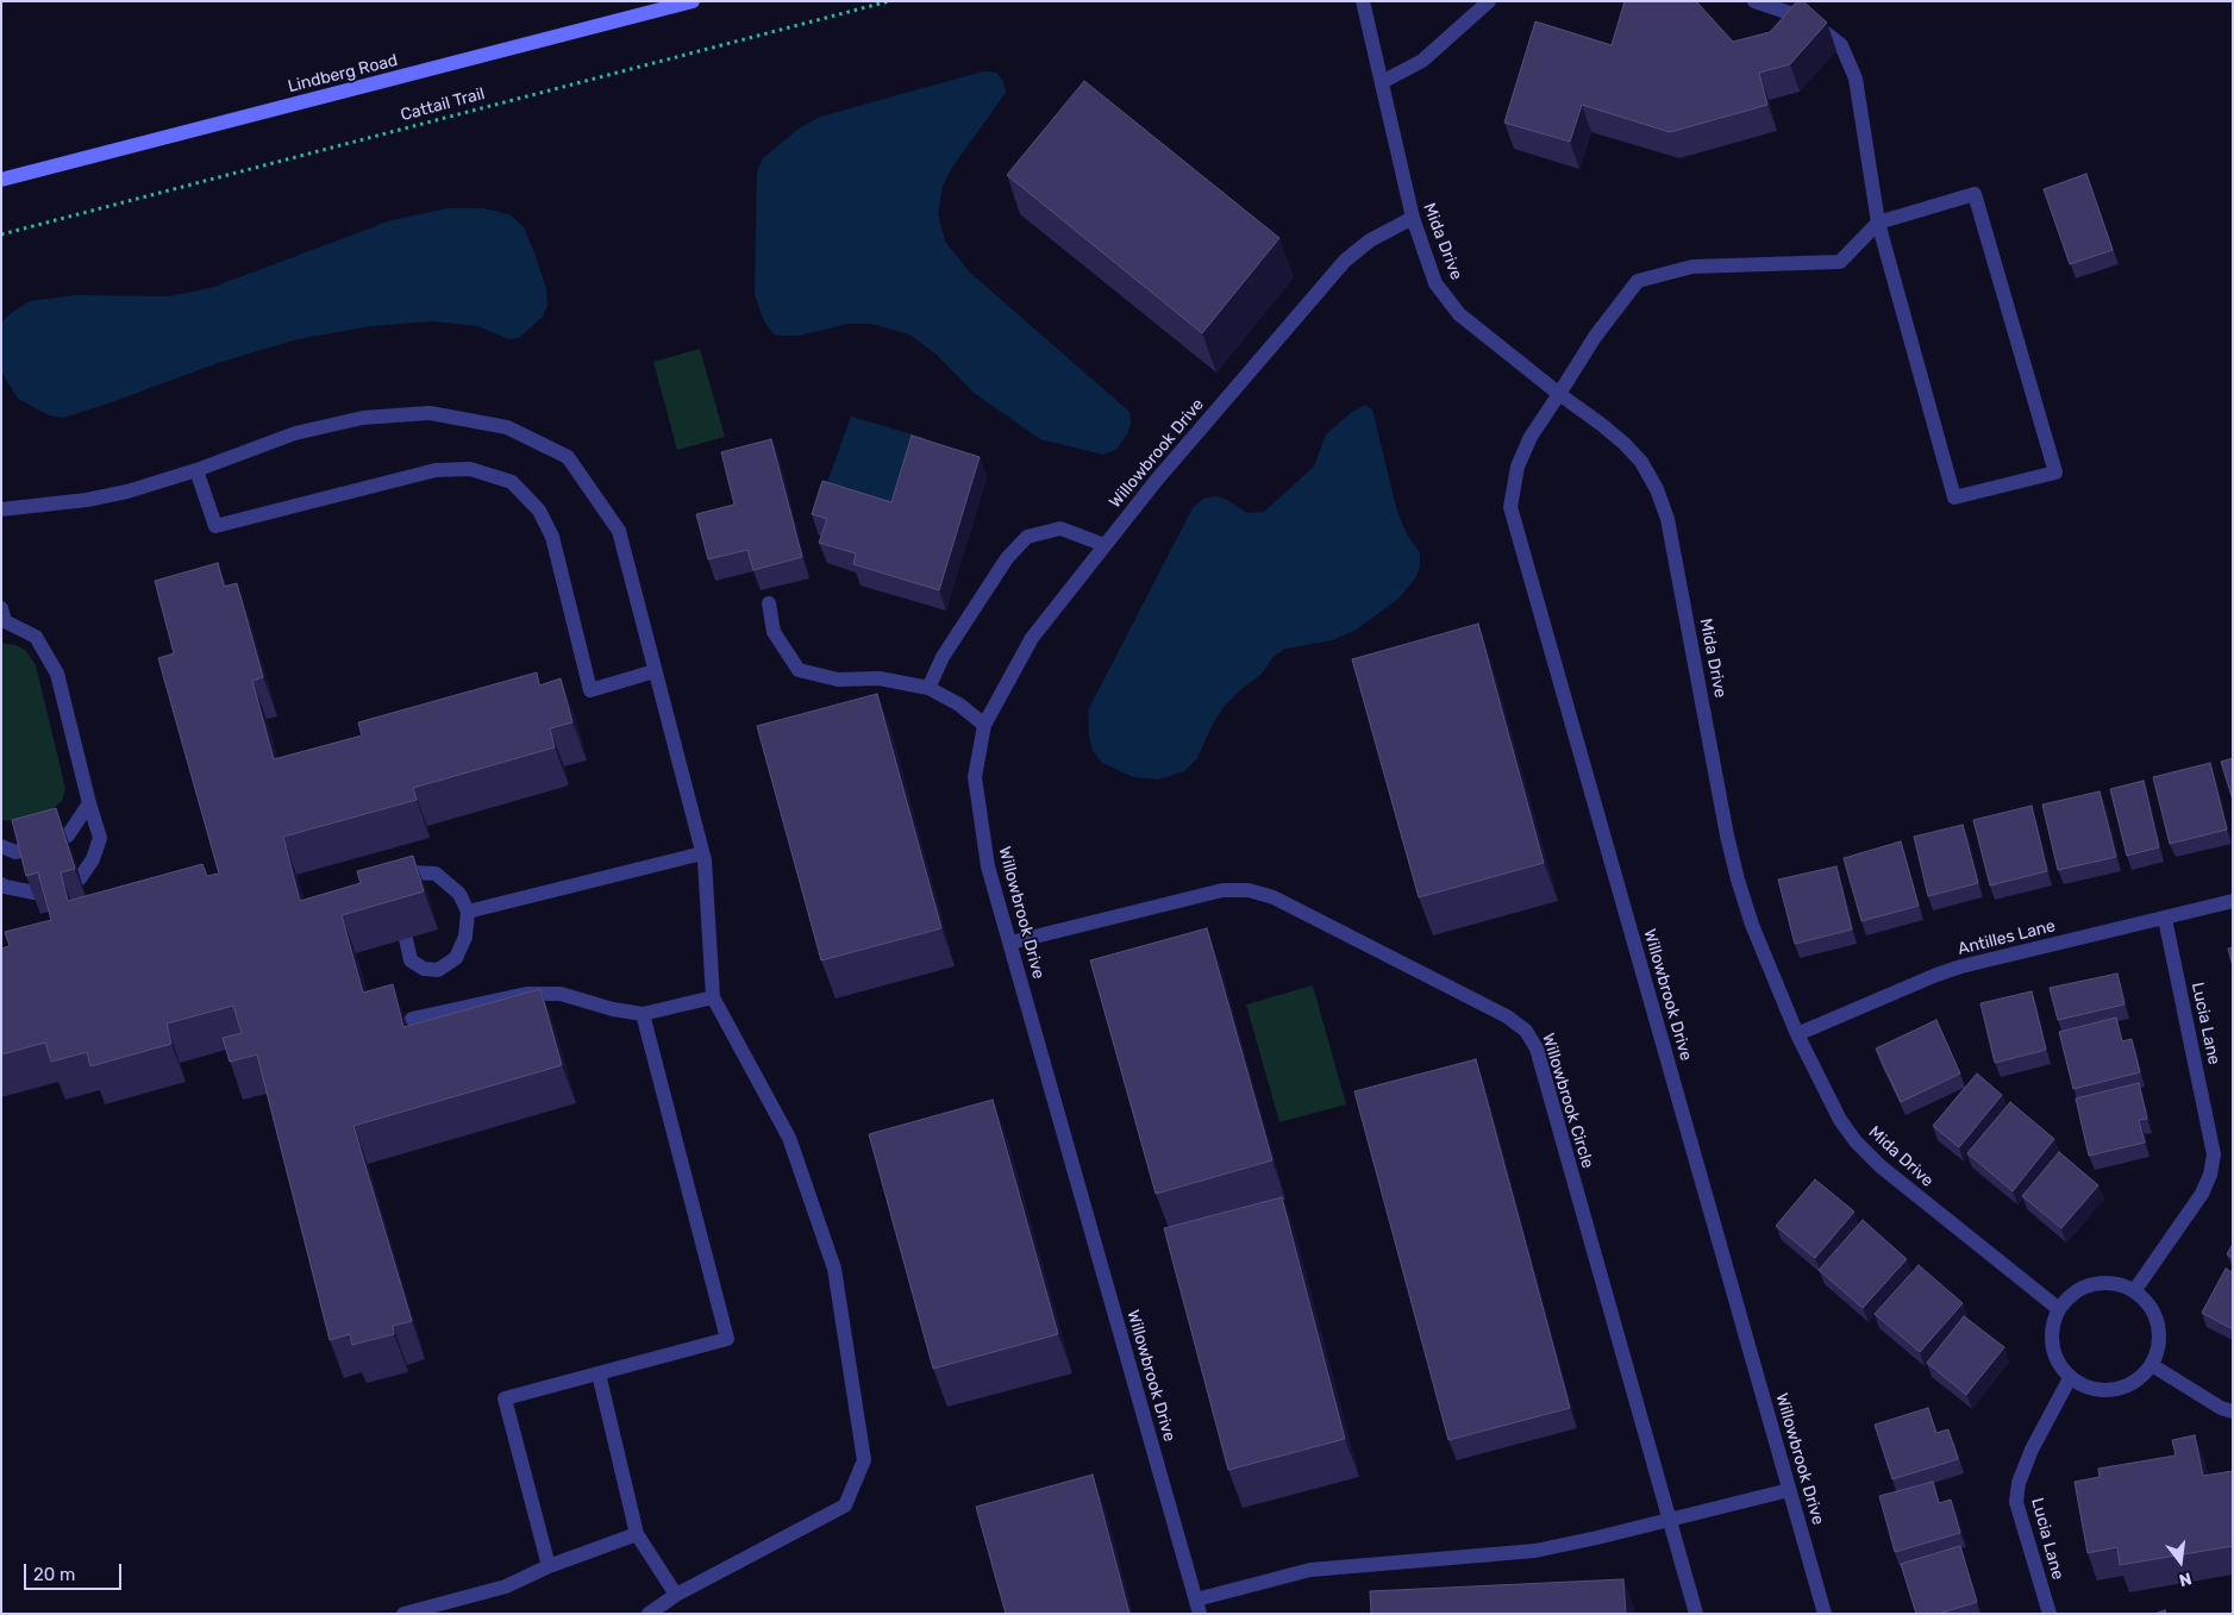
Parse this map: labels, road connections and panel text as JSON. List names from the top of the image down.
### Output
{
  "streets": {
    "main road": ["Lindberg Road"],
    "street": [
      "Mida Drive",
      "Willowbrook Drive",
      "Antilles Lane",
      "Lucia Lane",
      "Willowbrook Circle"
    ],
    "path": ["Cattail Trail"]
  },
  "crossings": [
    ["Mida Drive", "Willowbrook Drive"],
    ["Mida Drive", "Antilles Lane"],
    ["Mida Drive", "Lucia Lane"],
    ["Willowbrook Drive", "Willowbrook Circle"],
    ["Antilles Lane", "Lucia Lane"]
  ],
  "scale_bar": "20 m",
  "north": "bottom"
}
